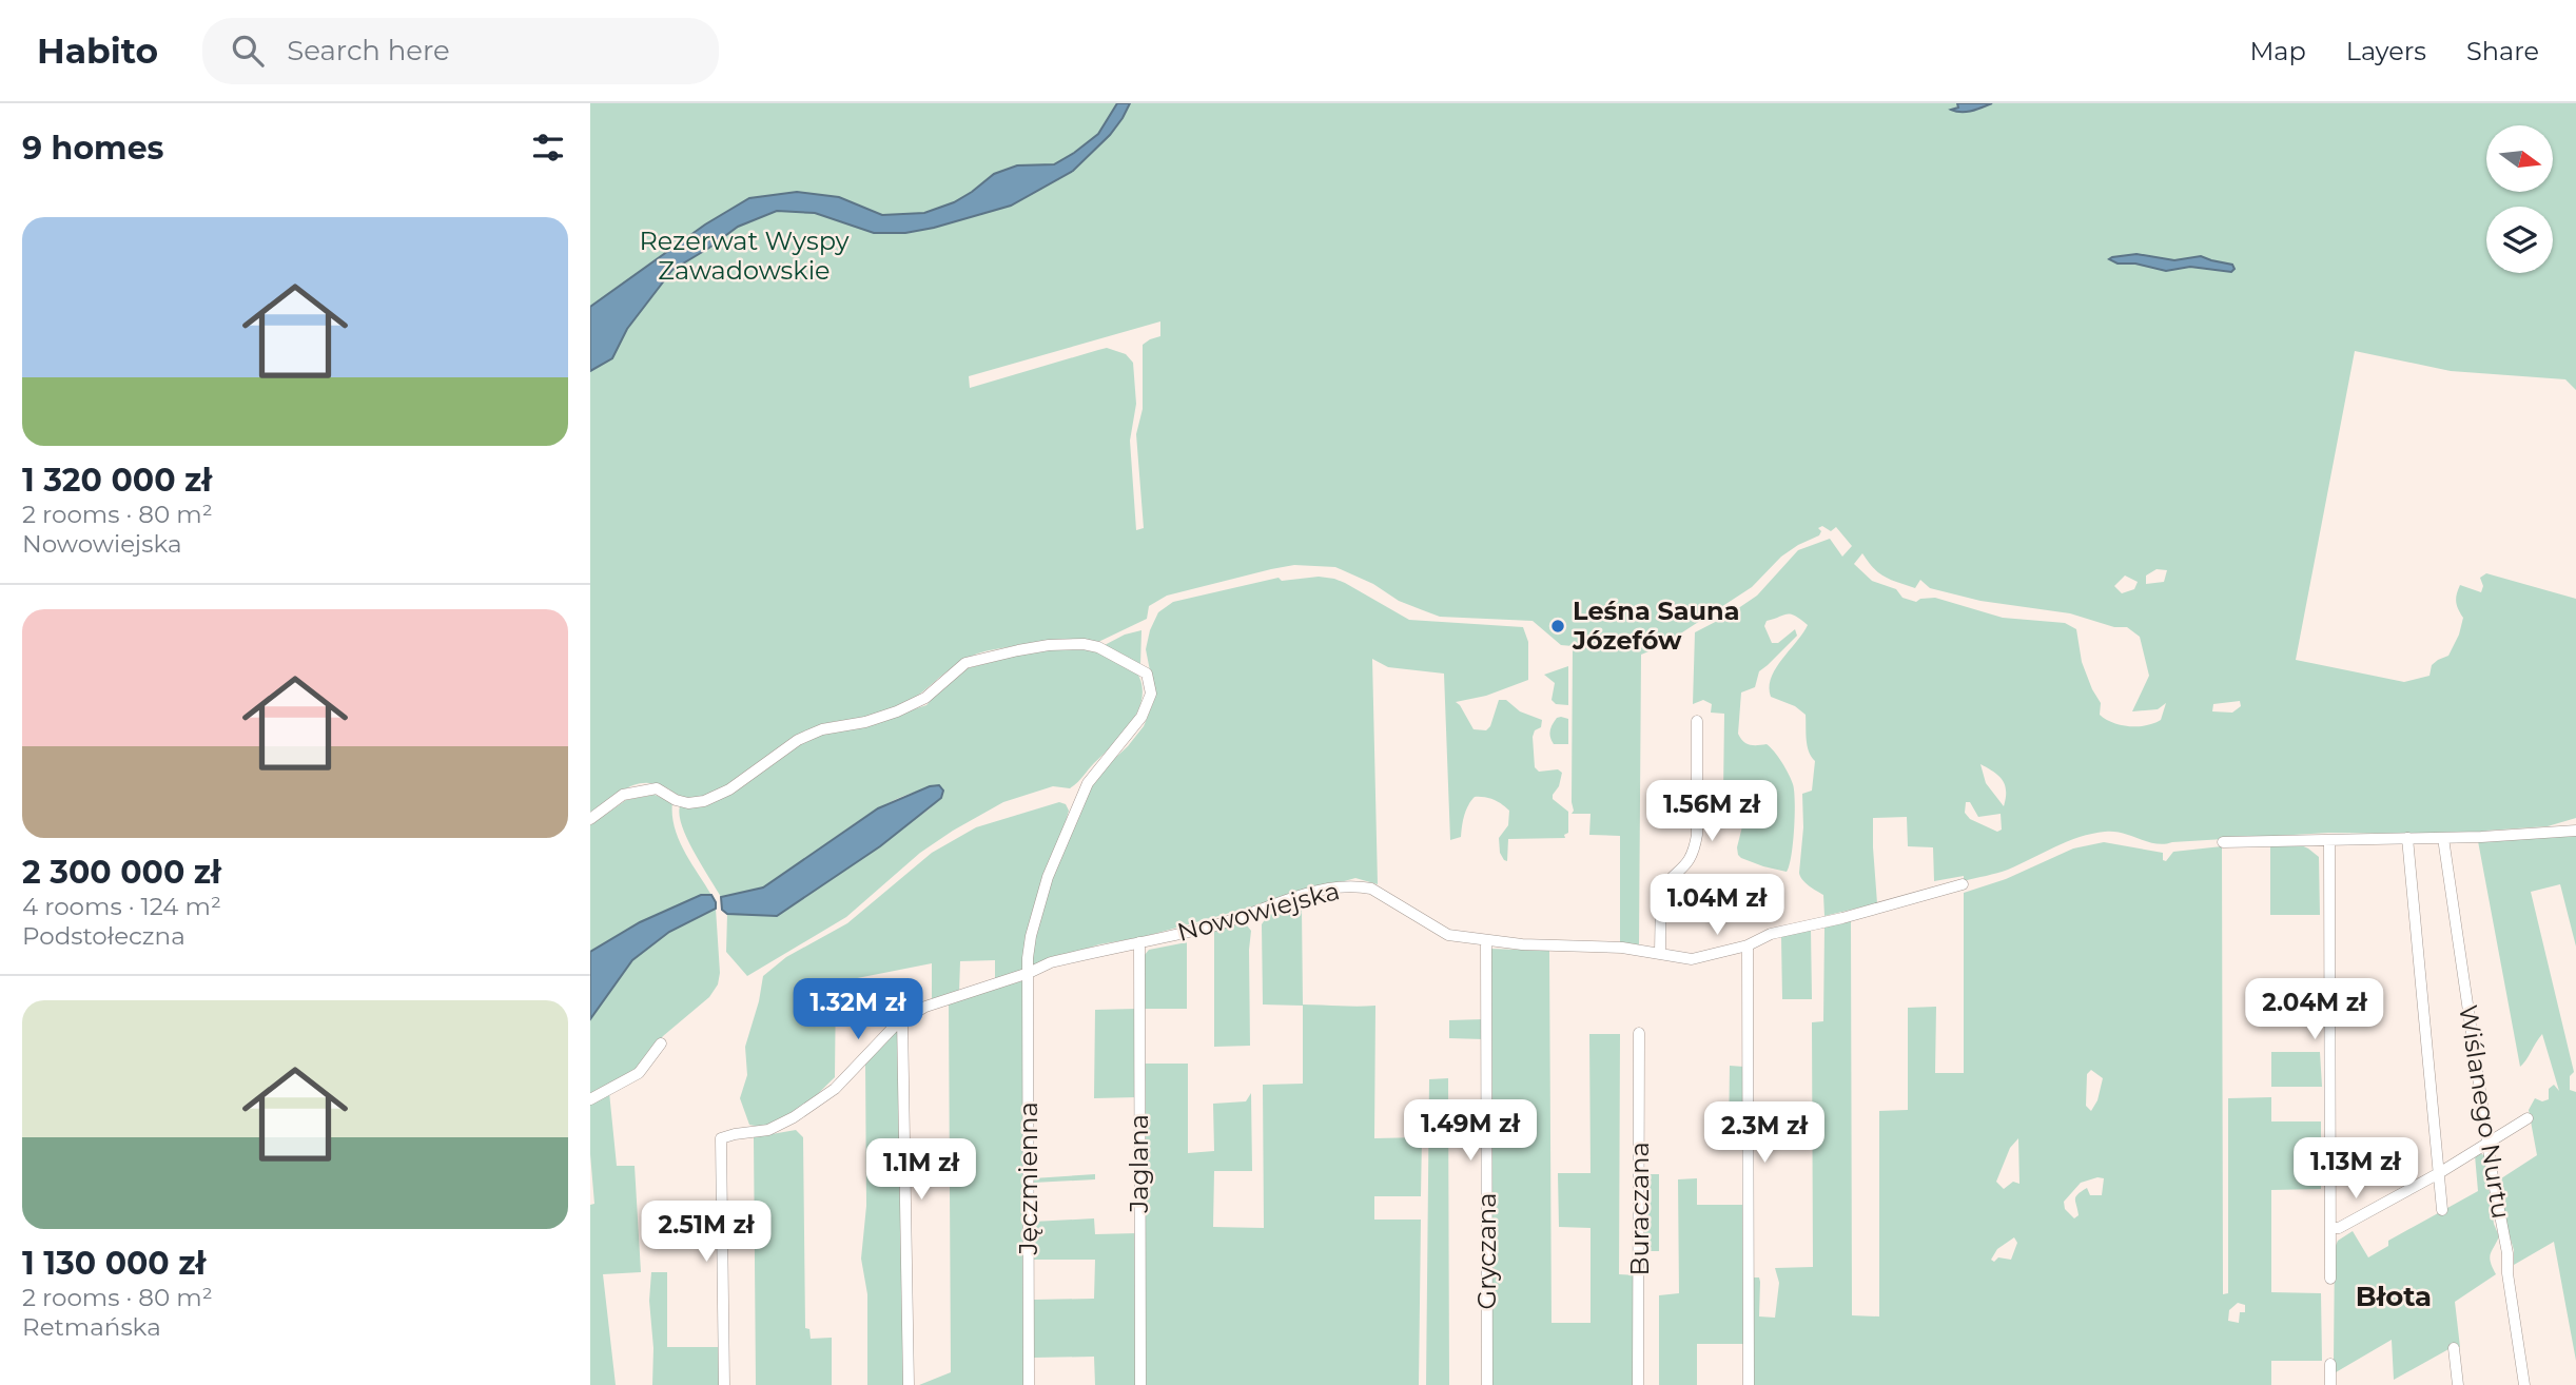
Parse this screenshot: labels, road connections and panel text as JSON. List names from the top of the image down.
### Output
{
  "streets": {
    "street": [
      "Nowowiejska",
      "Wiślanego Nurtu",
      "Jaglana",
      "Jęczmienna",
      "Buraczana",
      "Gryczana"
    ]
  },
  "crossings": [
    ["Nowowiejska", "Jaglana"],
    ["Nowowiejska", "Jęczmienna"],
    ["Nowowiejska", "Gryczana"]
  ],
  "districts": ["Błota"],
  "parks": ["Rezerwat Wyspy Zawadowskie"],
  "places": ["Leśna Sauna Józefów"],
  "north": "right",
  "page": {
    "header": "Habito",
    "search": "Search here",
    "nav": ["Map", "Layers", "Share"],
    "heading": "9 homes",
    "list": [
      {
        "name": "1 320 000 zł",
        "note": "2 rooms · 80 m² · Nowowiejska"
      },
      {
        "name": "2 300 000 zł",
        "note": "4 rooms · 124 m² · Podstołeczna"
      },
      {
        "name": "1 130 000 zł",
        "note": "2 rooms · 80 m² · Retmańska"
      }
    ],
    "price": [
      "1.56M zł",
      "1.04M zł",
      "1.32M zł",
      "2.04M zł",
      "1.49M zł",
      "2.3M zł",
      "1.13M zł",
      "1.1M zł",
      "2.51M zł"
    ]
  }
}
